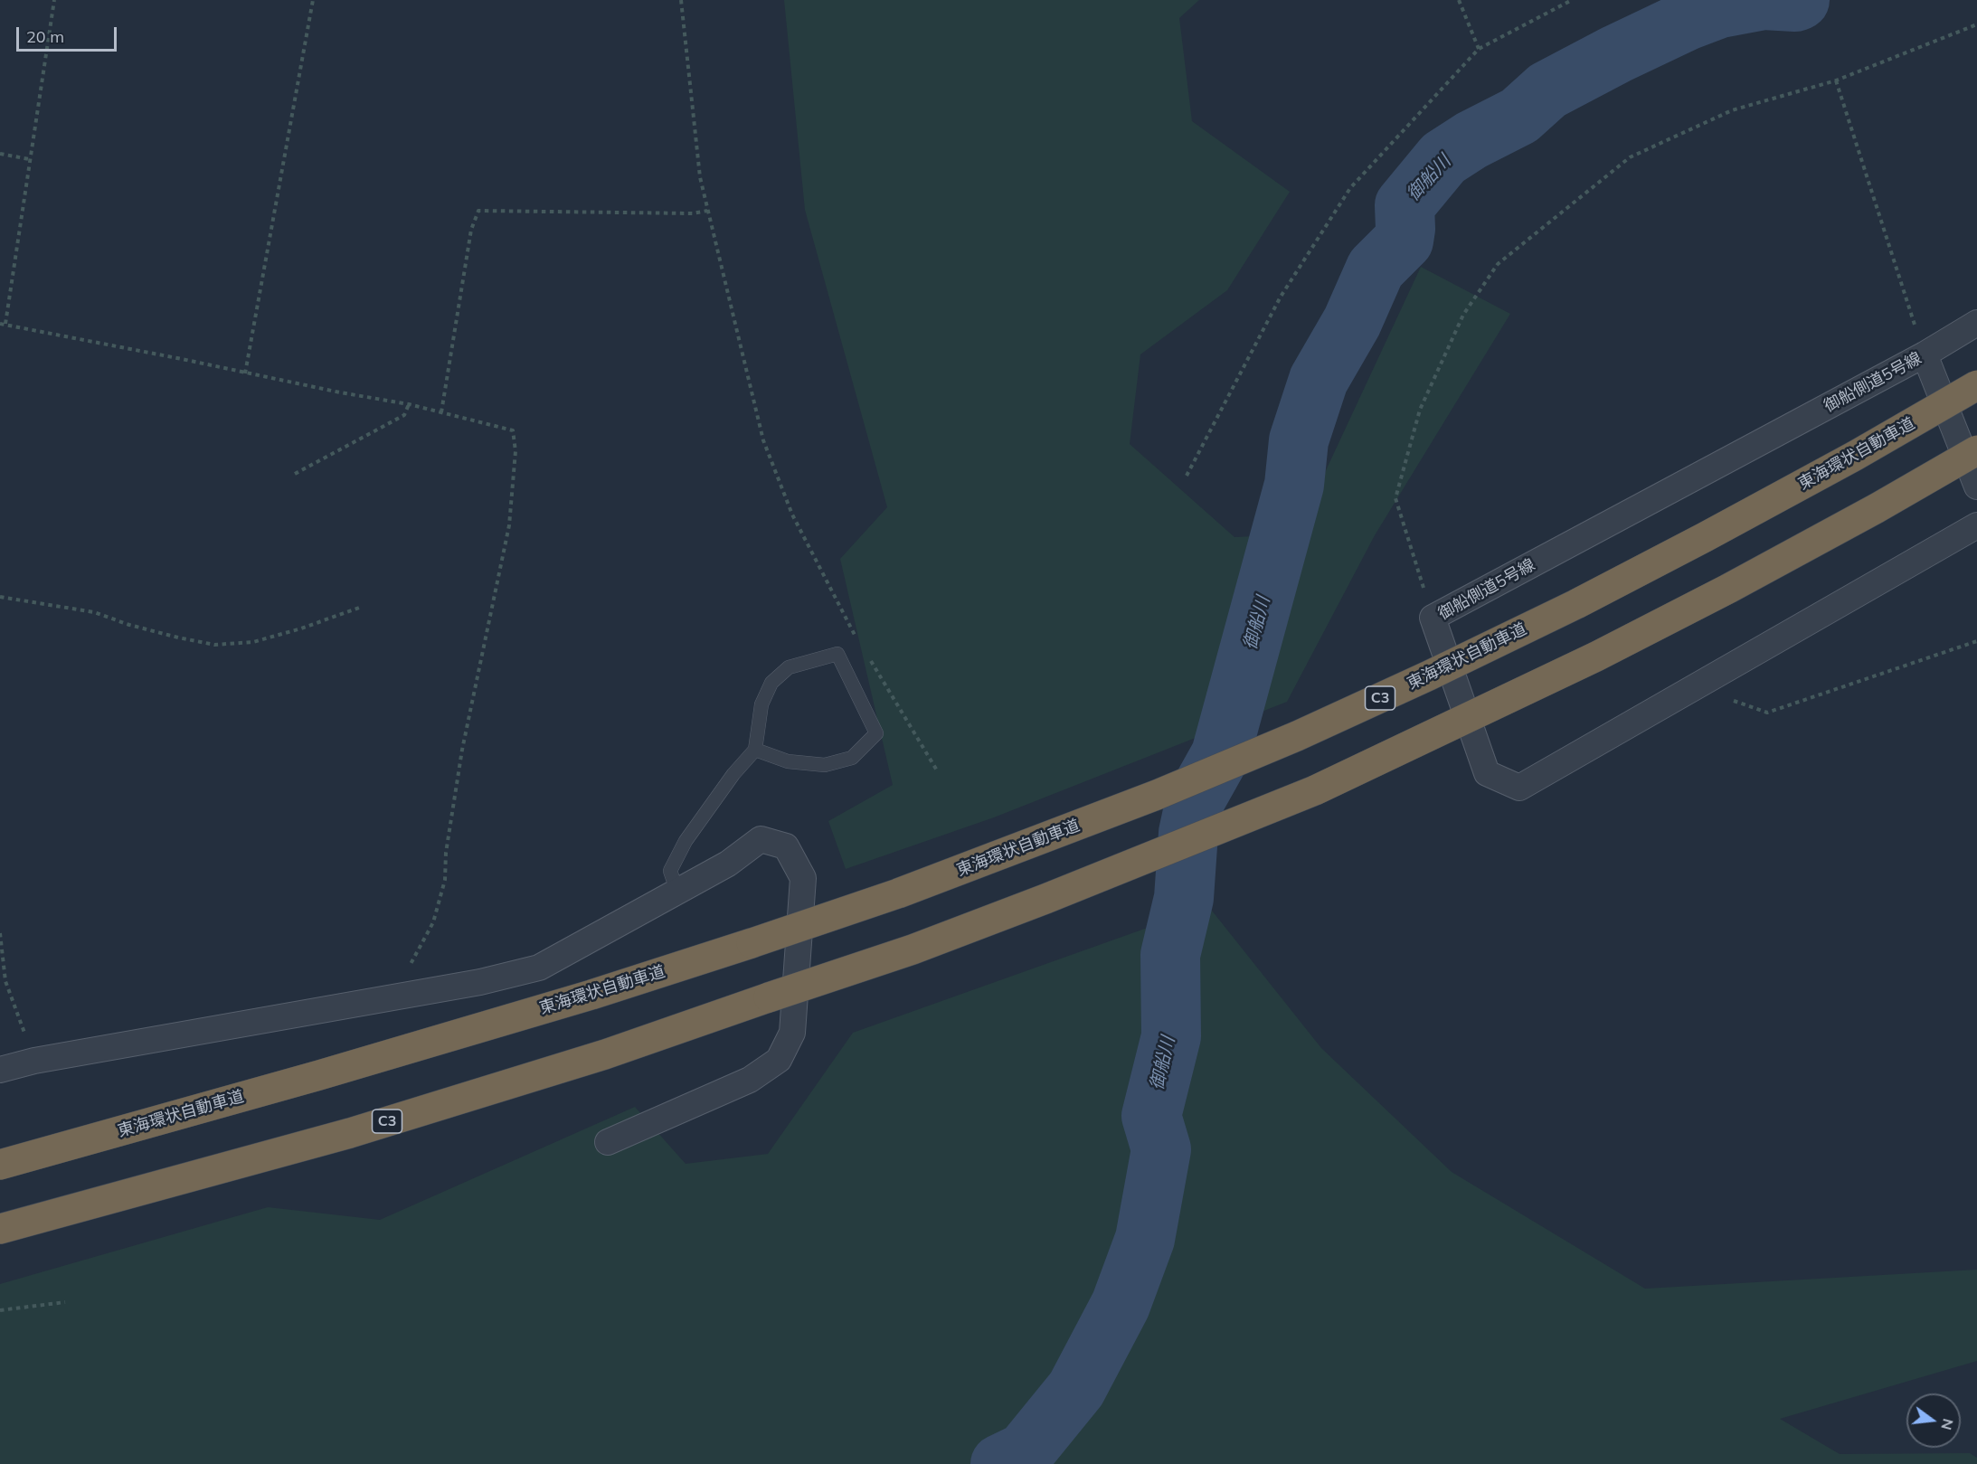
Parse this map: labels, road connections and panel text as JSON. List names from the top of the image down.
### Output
{
  "streets": {
    "highway": ["東海環状自動車道", "C3"],
    "street": ["御船側道5号線"]
  },
  "water": ["御船川"],
  "scale_bar": "20 m",
  "north": "right"
}
